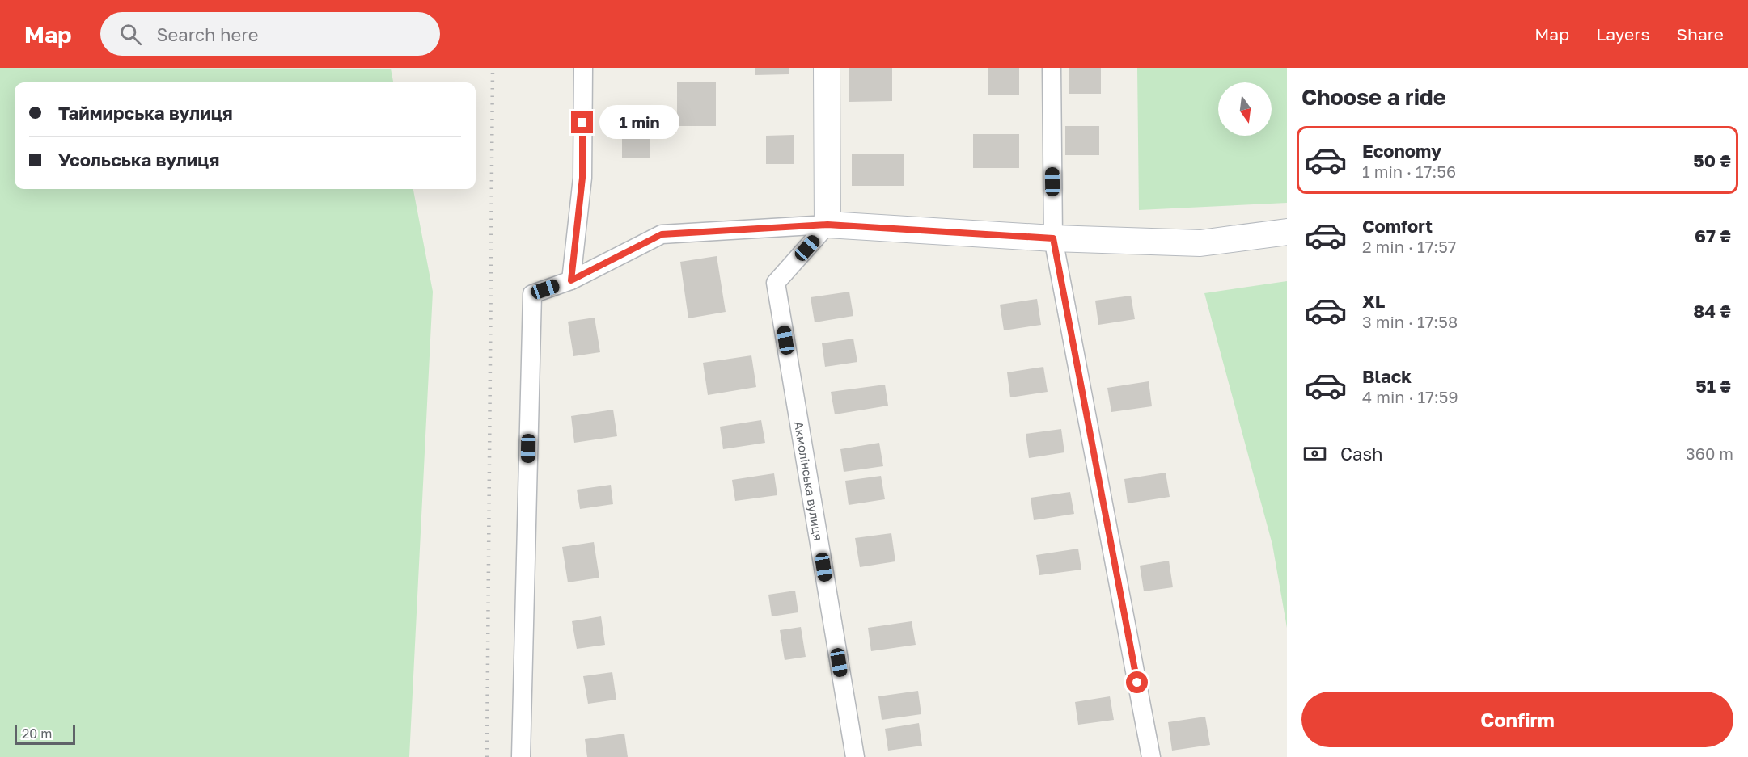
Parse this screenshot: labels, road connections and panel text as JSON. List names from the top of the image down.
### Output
{
  "streets": {
    "street": ["Акмолiнська вулиця"]
  },
  "scale_bar": "20 m",
  "north": "bottom",
  "page": {
    "header": "Map",
    "search": "Search here",
    "nav": ["Map", "Layers", "Share"],
    "heading": "Choose a ride",
    "banner": ["Таймирська вулиця", "Усольська вулиця"],
    "bubble": "1 min",
    "list": [
      {
        "name": "Economy",
        "note": "1 min · 17:56",
        "value": "50 ₴"
      },
      {
        "name": "Comfort",
        "note": "2 min · 17:57",
        "value": "67 ₴"
      },
      {
        "name": "XL",
        "note": "3 min · 17:58",
        "value": "84 ₴"
      },
      {
        "name": "Black",
        "note": "4 min · 17:59",
        "value": "51 ₴"
      }
    ],
    "pay": ["Cash", "360 m"],
    "buttons": "Confirm",
    "scale": "20 m"
  }
}
